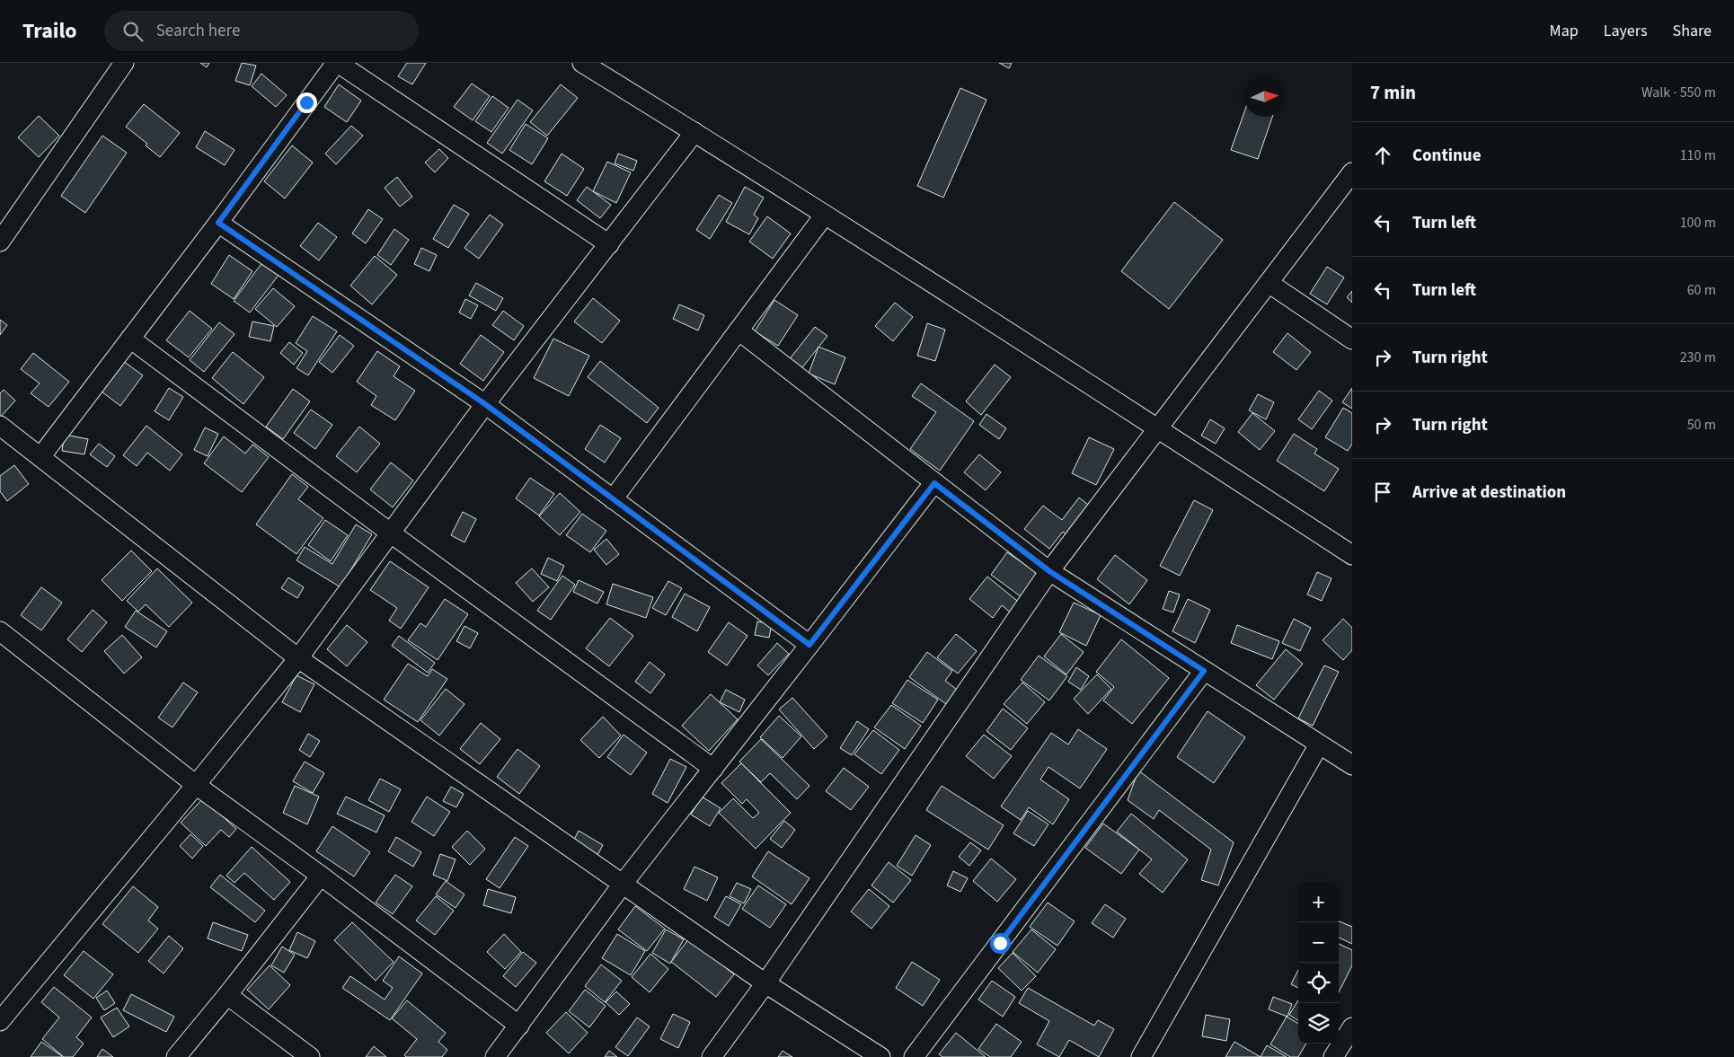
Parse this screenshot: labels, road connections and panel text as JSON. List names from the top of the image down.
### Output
{
  "north": "right",
  "page": {
    "header": "Trailo",
    "search": "Search here",
    "nav": ["Map", "Layers", "Share"],
    "heading": ["7 min", "Walk · 550 m"],
    "list": [
      ["Continue", "110 m"],
      ["Turn left", "100 m"],
      ["Turn left", "60 m"],
      ["Turn right", "230 m"],
      ["Turn right", "50 m"],
      "Arrive at destination"
    ],
    "map_buttons": ["+", "−"]
  }
}
